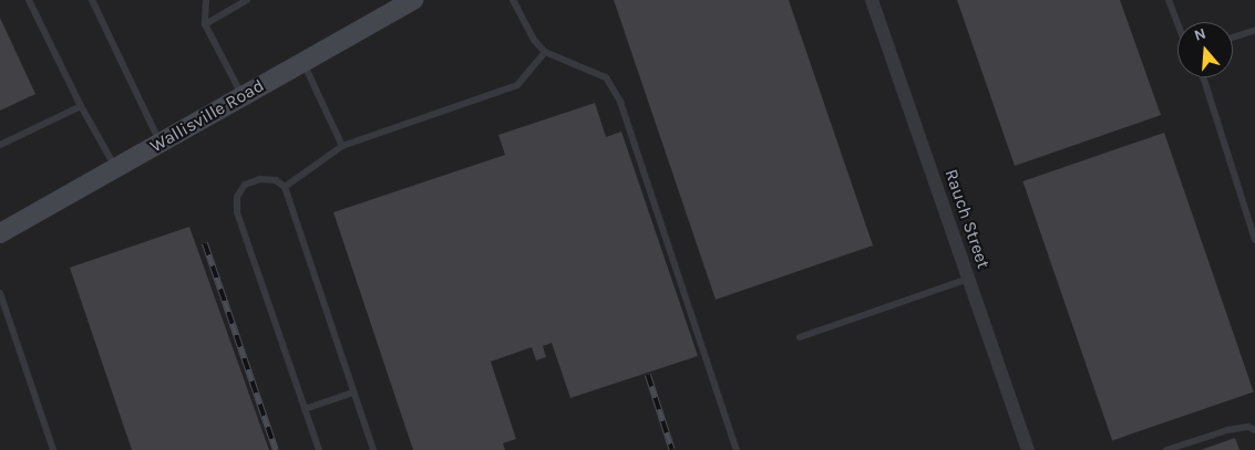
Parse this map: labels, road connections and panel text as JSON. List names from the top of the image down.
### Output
{
  "streets": {
    "main road": ["Wallisville Road"],
    "street": ["Rauch Street"]
  },
  "north": "top"
}
